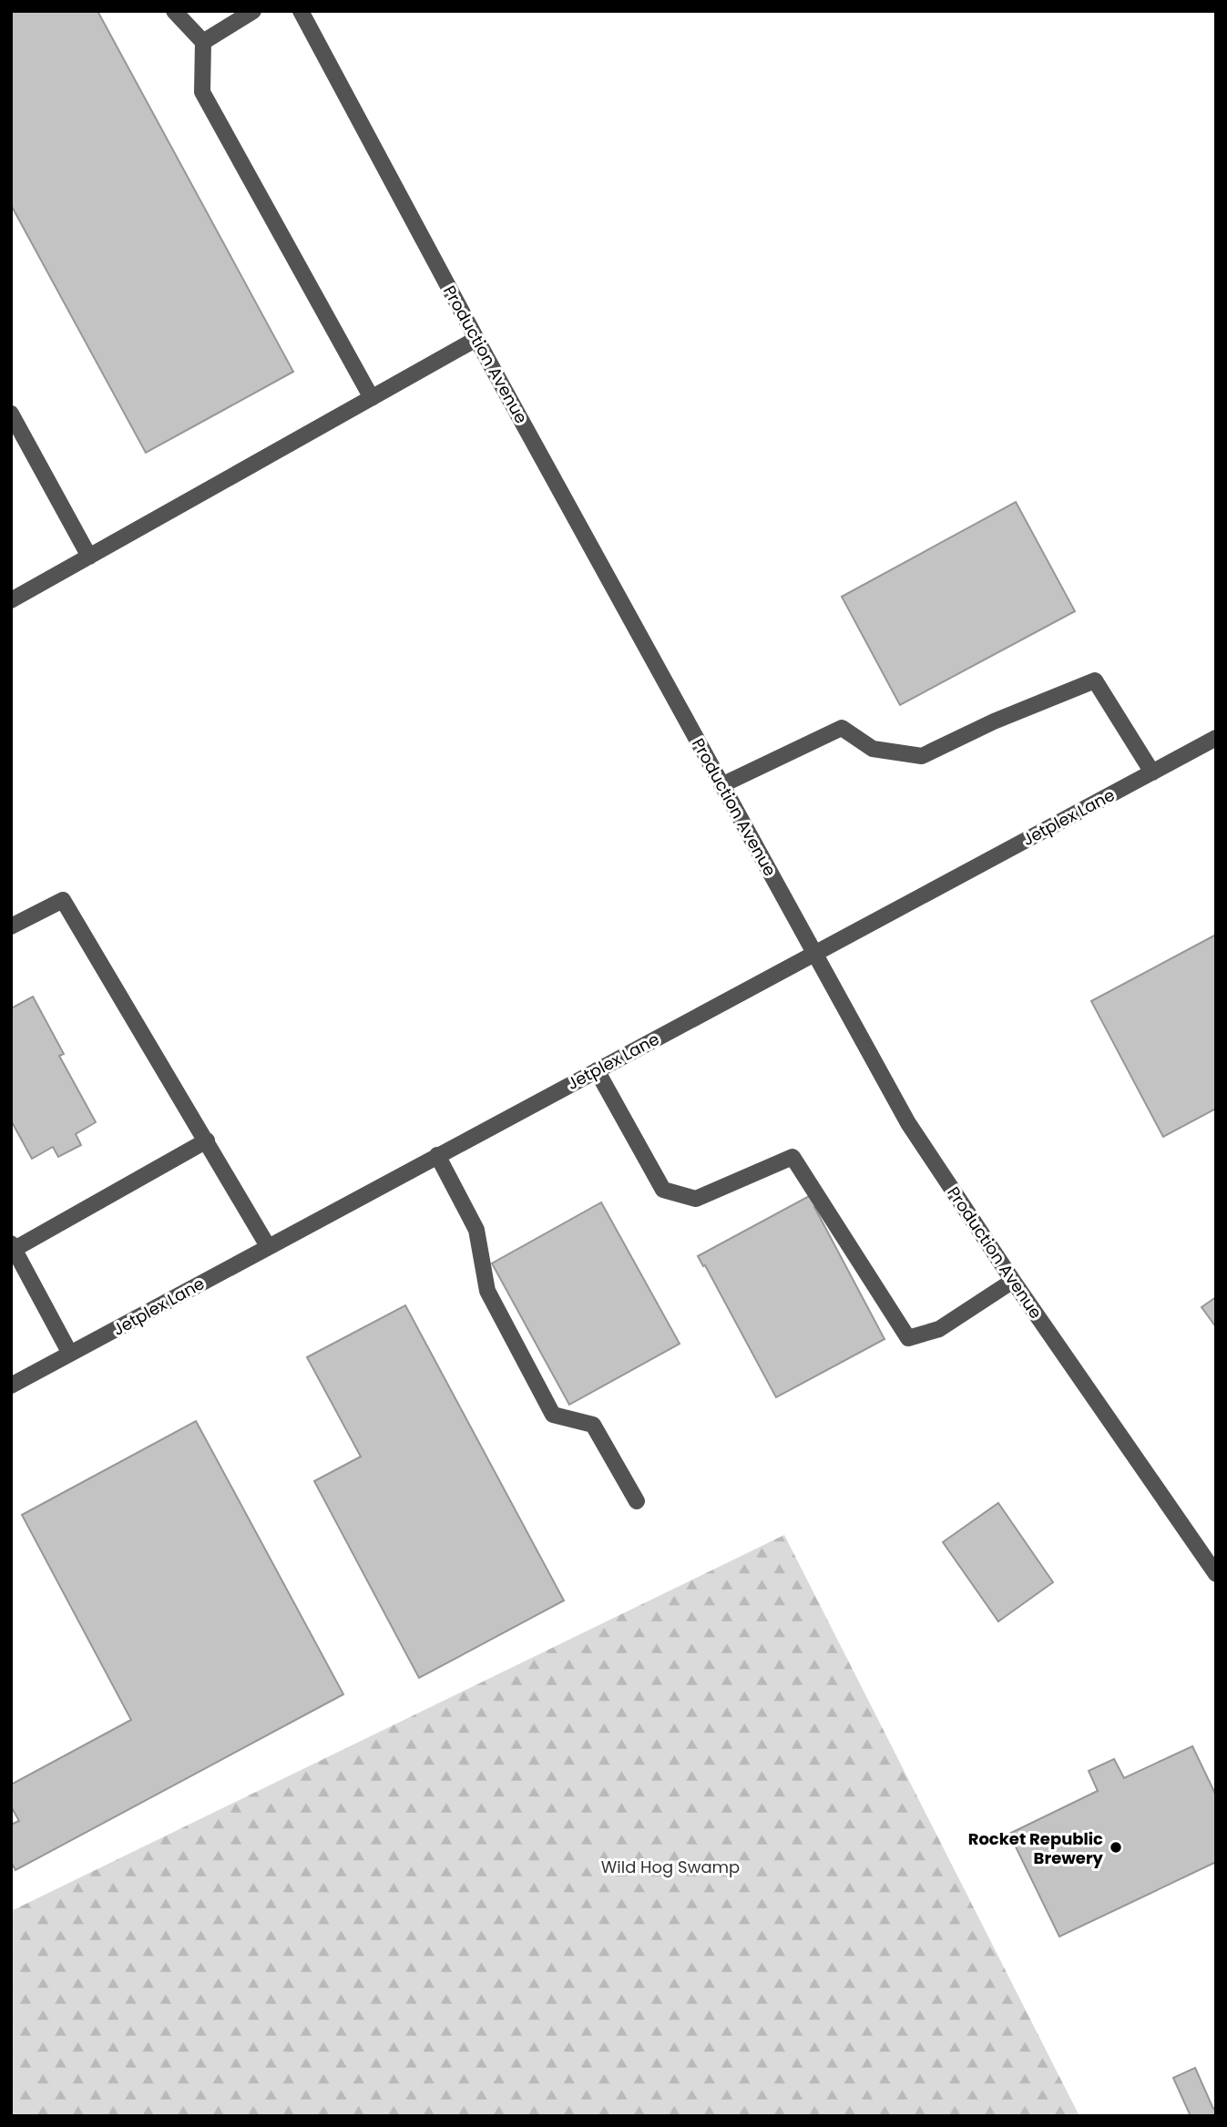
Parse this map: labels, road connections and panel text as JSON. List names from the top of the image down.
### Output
{
  "streets": {
    "street": ["Production Avenue", "Jetplex Lane"]
  },
  "crossings": [
    ["Production Avenue", "Jetplex Lane"]
  ],
  "parks": ["Wild Hog Swamp"],
  "places": ["Rocket Republic Brewery"]
}
